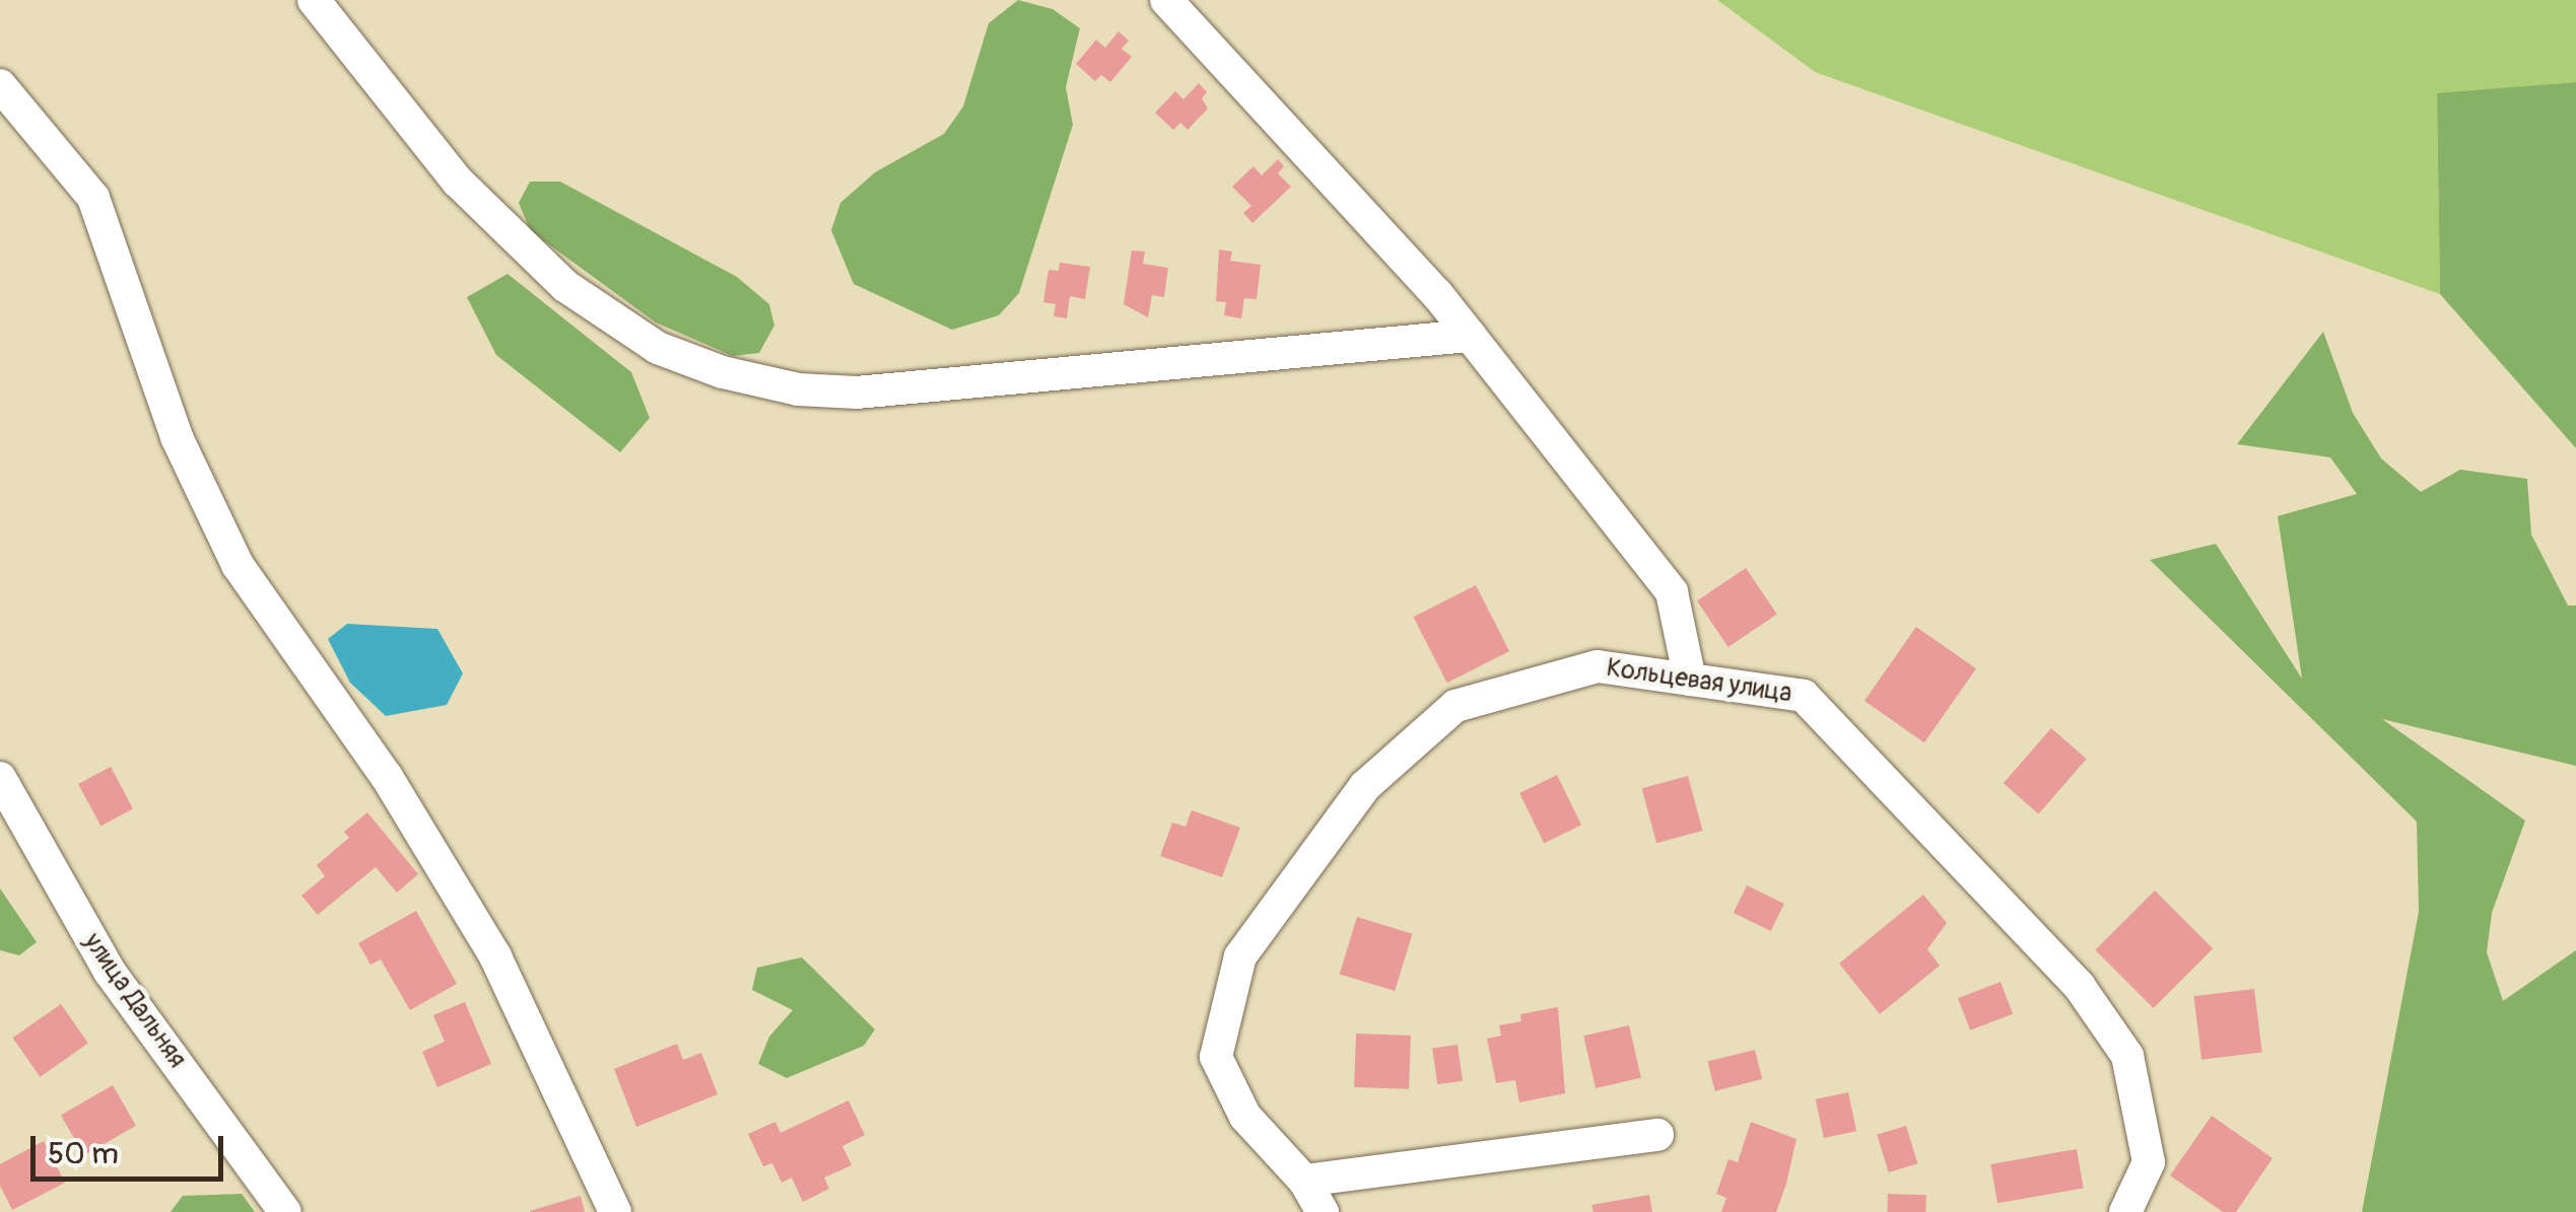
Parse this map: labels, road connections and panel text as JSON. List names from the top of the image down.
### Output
{
  "streets": {
    "street": ["Кольцевая улица", "улица Дальняя"]
  },
  "scale_bar": "50 m"
}
